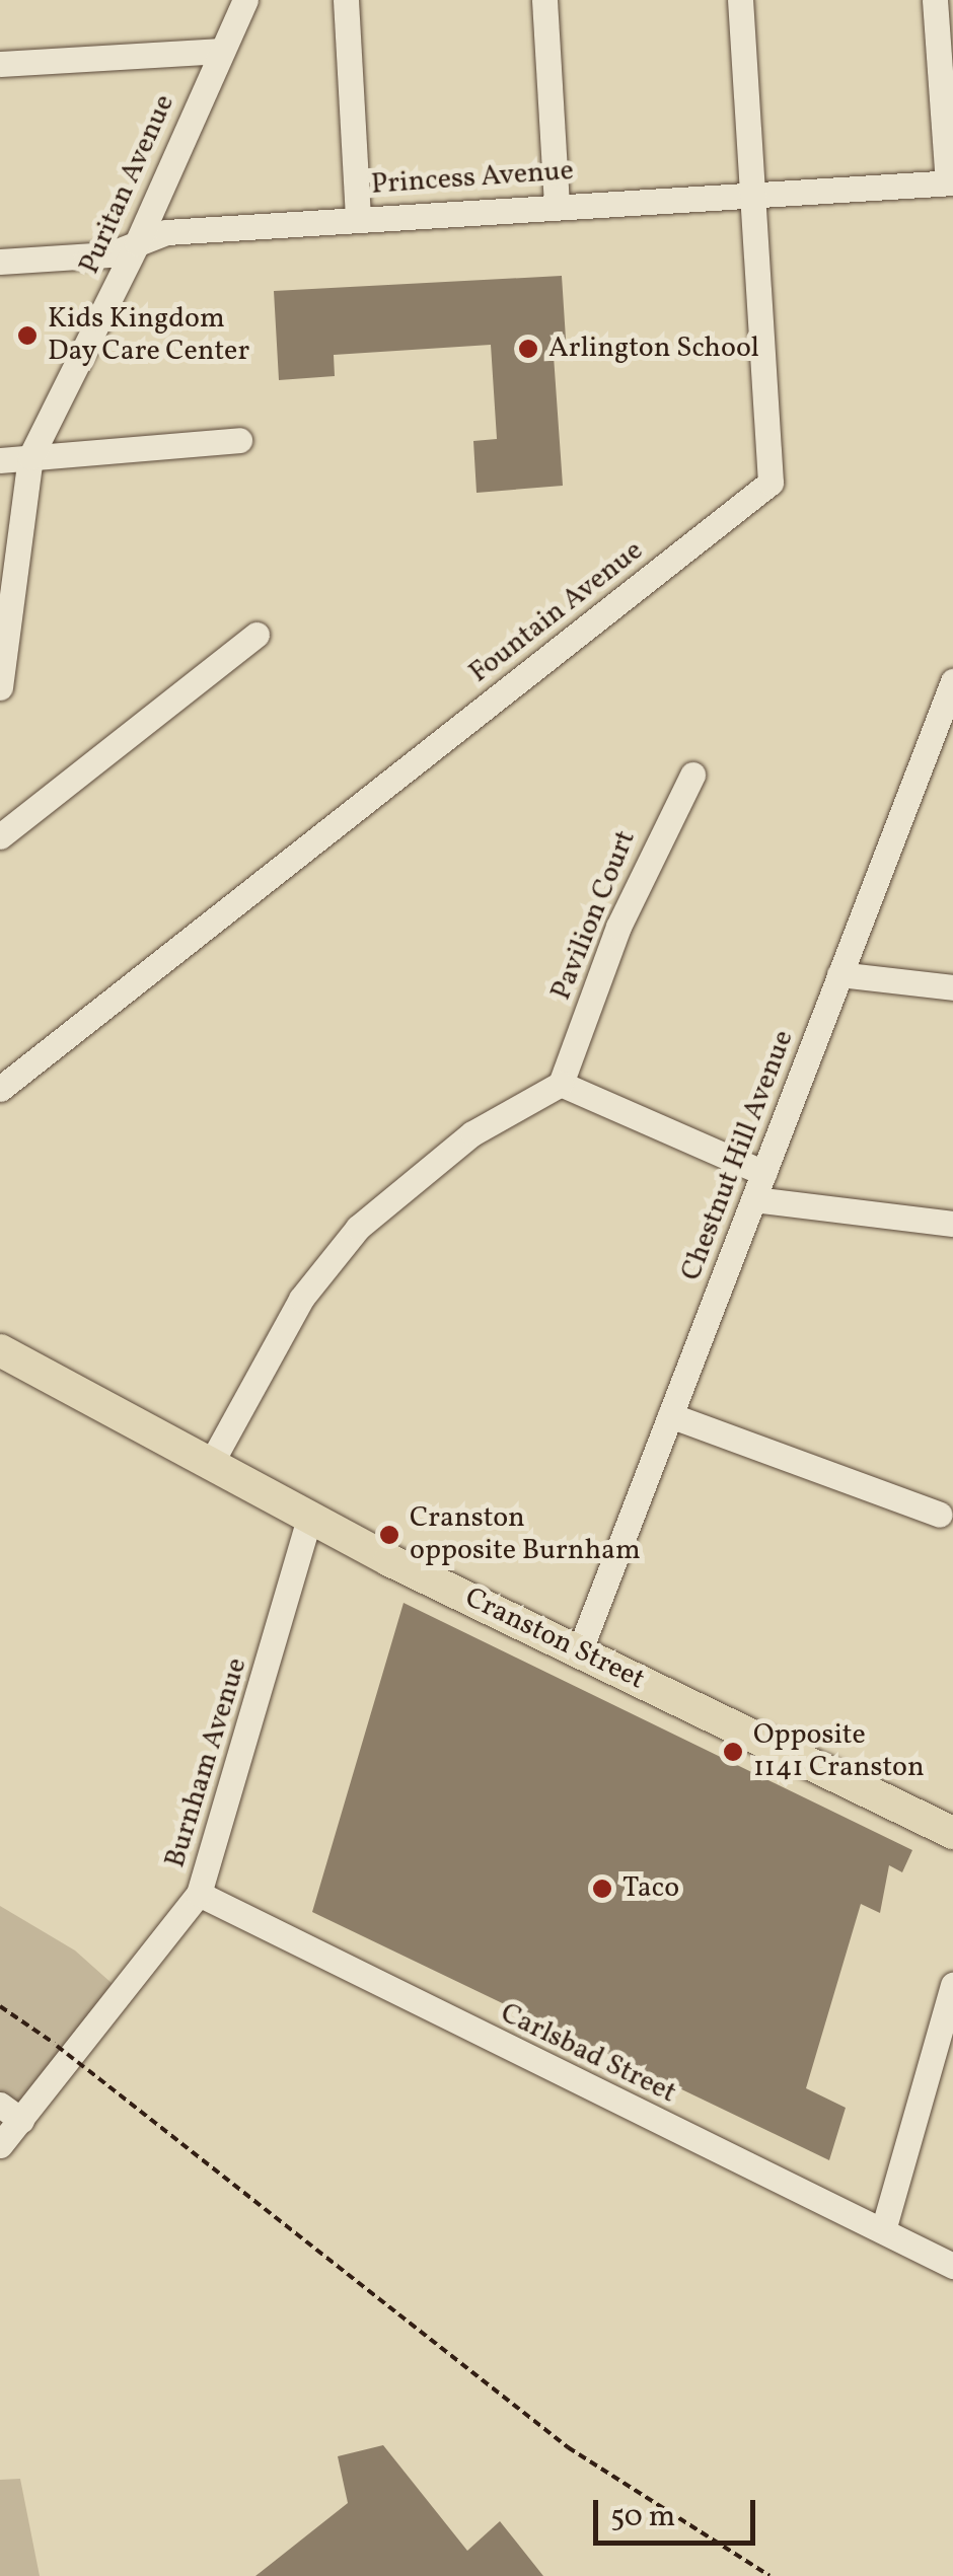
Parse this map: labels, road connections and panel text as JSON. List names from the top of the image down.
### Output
{
  "streets": {
    "main road": ["Cranston Street"],
    "street": [
      "Princess Avenue",
      "Puritan Avenue",
      "Fountain Avenue",
      "Pavilion Court",
      "Chestnut Hill Avenue",
      "Burnham Avenue",
      "Carlsbad Street"
    ]
  },
  "crossings": [
    ["Princess Avenue", "Puritan Avenue"],
    ["Princess Avenue", "Fountain Avenue"],
    ["Chestnut Hill Avenue", "Cranston Street"],
    ["Cranston Street", "Burnham Avenue"],
    ["Burnham Avenue", "Carlsbad Street"]
  ],
  "places": [
    "Kids Kingdom Day Care Center",
    "Arlington School",
    "Cranston opposite Burnham",
    "Opposite 1141 Cranston",
    "Taco"
  ],
  "scale_bar": "50 m"
}
